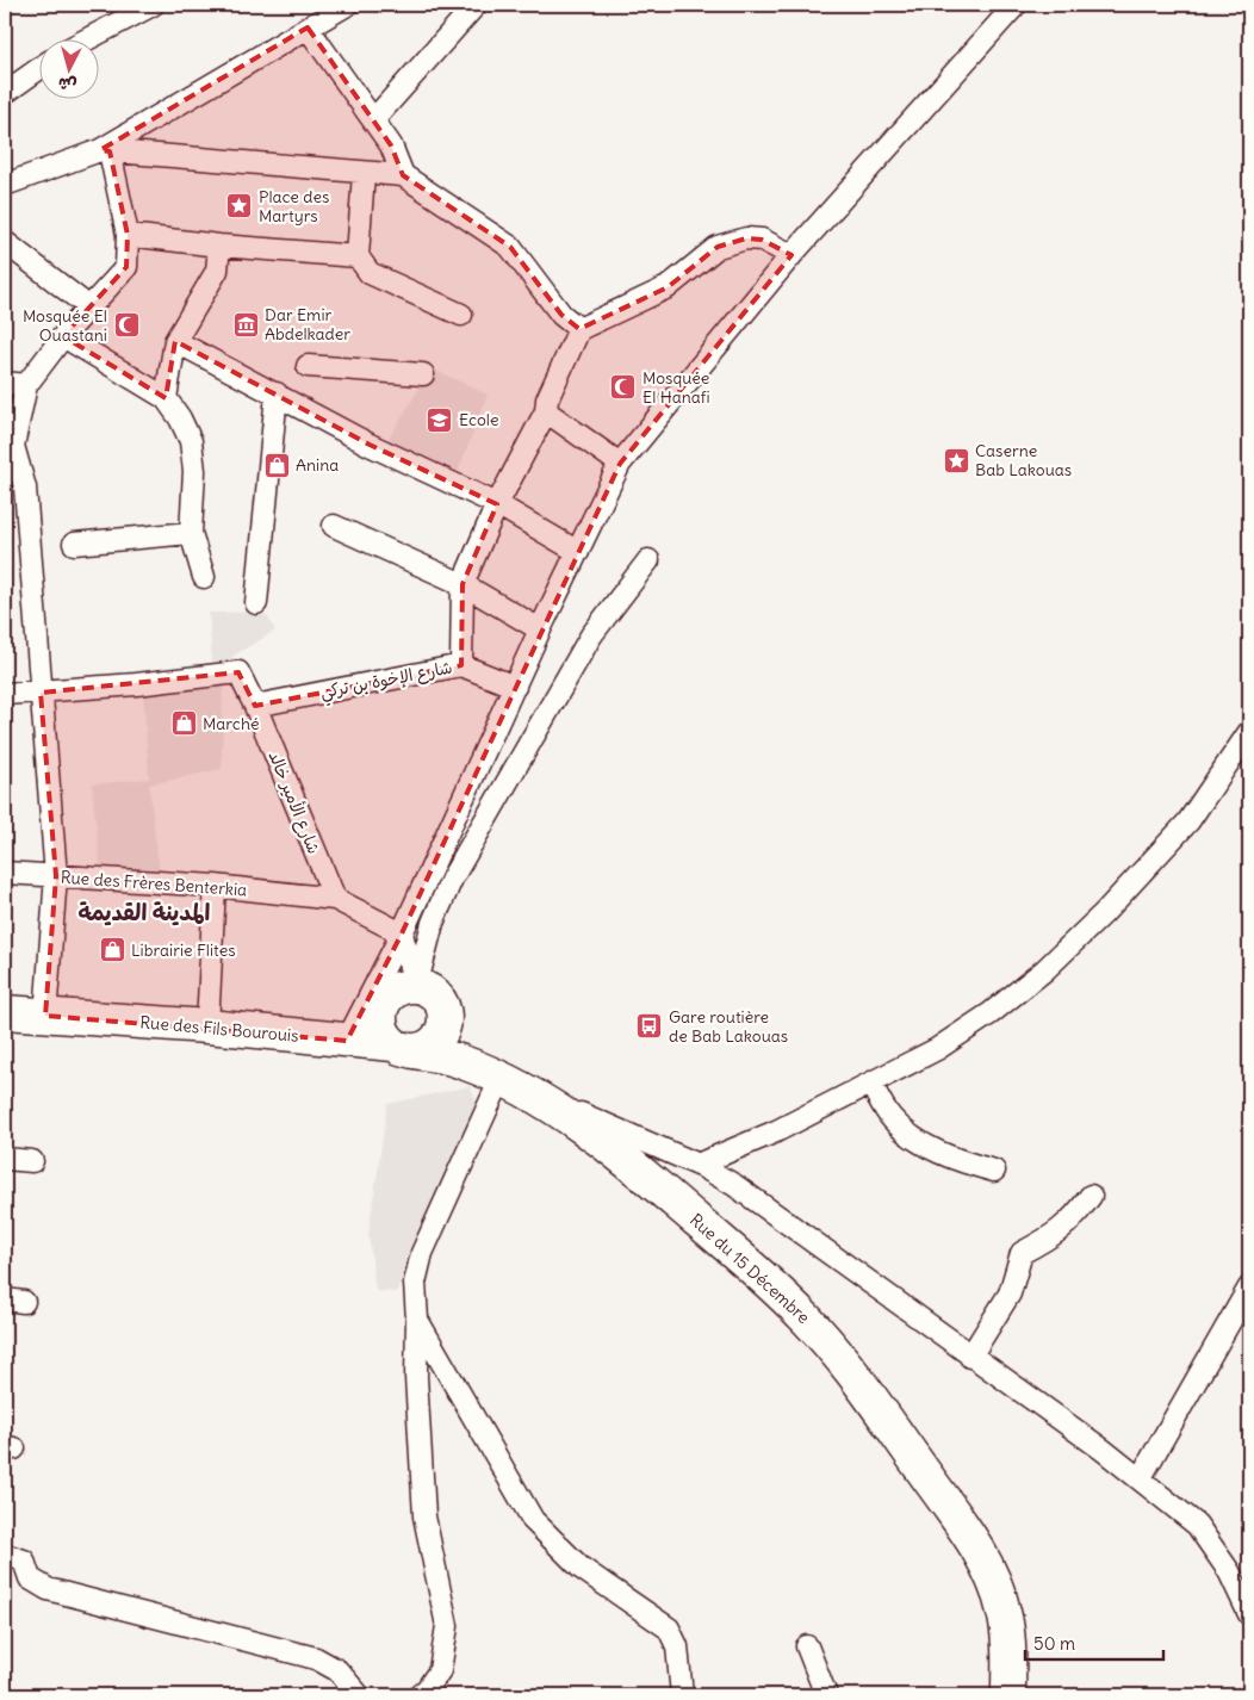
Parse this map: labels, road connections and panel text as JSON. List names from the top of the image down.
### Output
{
  "streets": {
    "main road": ["Rue des Fils Bourouis", "Rue du 15 Décembre"],
    "street": ["شارع الإخوة بن تركي", "شارع الأمير خالد", "Rue des Frères Benterkia"]
  },
  "crossings": [
    ["شارع الإخوة بن تركي", "شارع الأمير خالد"],
    ["شارع الأمير خالد", "Rue des Frères Benterkia"],
    ["Rue des Fils Bourouis", "Rue du 15 Décembre"]
  ],
  "districts": ["المدينة القديمة"],
  "places": {
    "place": ["Place des Martyrs", "Caserne Bab Lakouas"],
    "museum": ["Dar Emir Abdelkader"],
    "mosque": ["Mosquée El Ouastani", "Mosquée El Hanafi"],
    "school or university": ["Ecole"],
    "shop": ["Anina", "Marché", "Librairie Flites"],
    "bus stop": ["Gare routière de Bab Lakouas"]
  },
  "scale_bar": "50 m",
  "north": "bottom"
}
